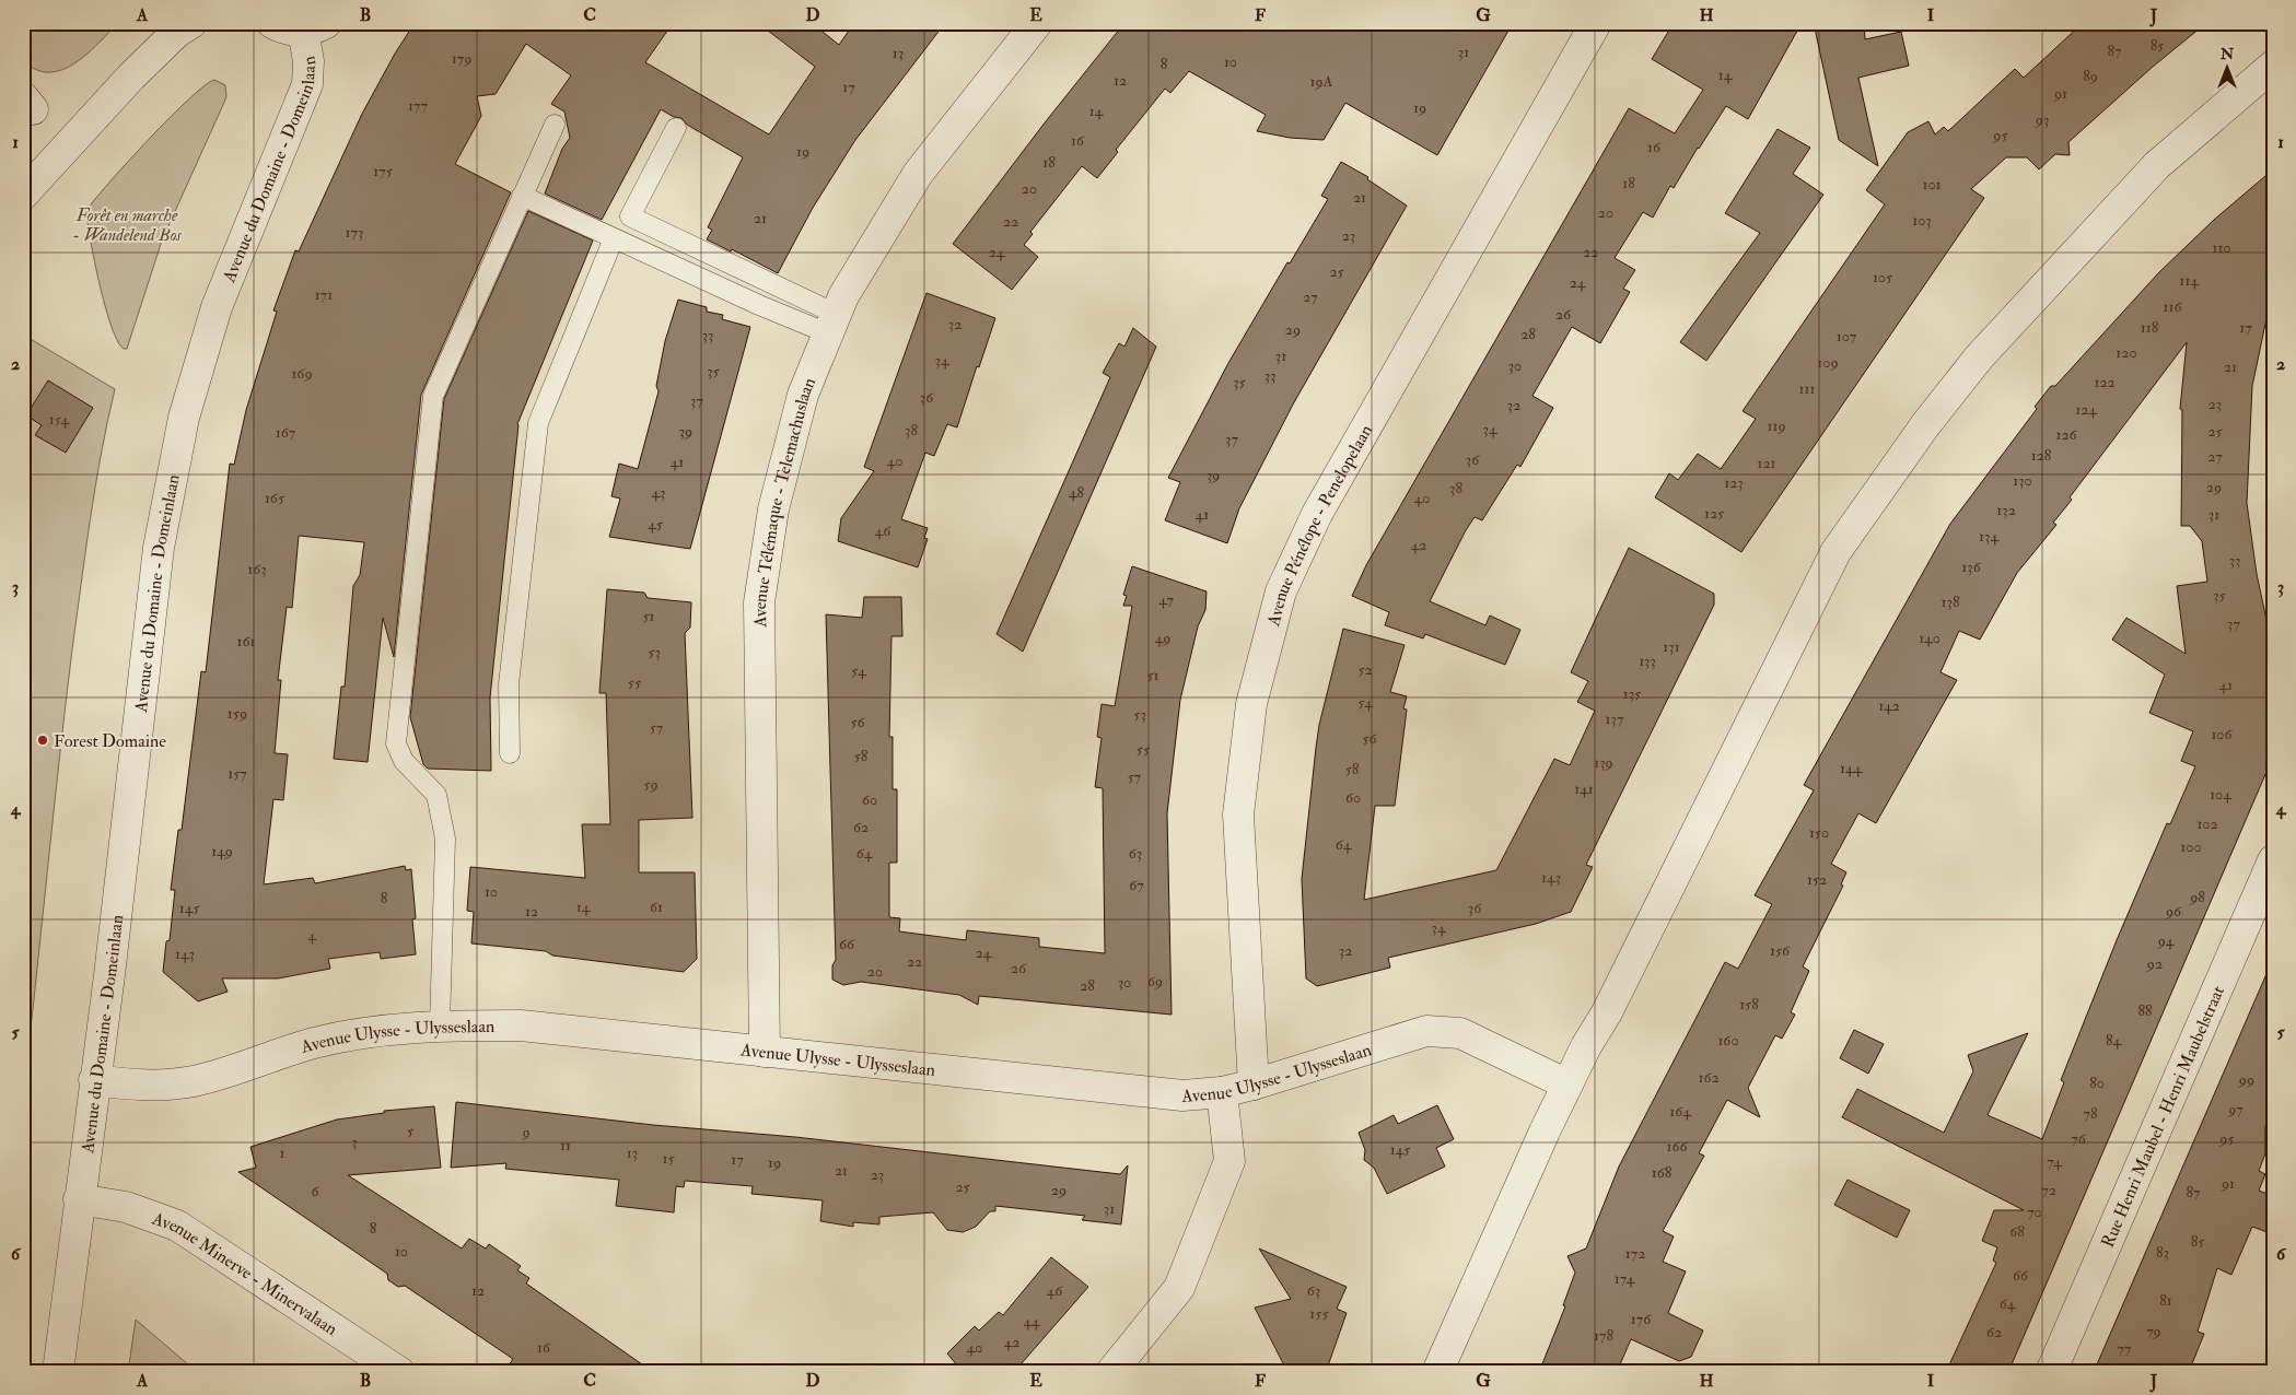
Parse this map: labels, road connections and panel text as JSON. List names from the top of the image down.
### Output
{
  "streets": {
    "street": [
      "Avenue du Domaine - Domeinlaan",
      "Avenue Télémaque - Telemachuslaan",
      "Avenue Pénélope - Penelopelaan",
      "Avenue Ulysse - Ulysseslaan",
      "Rue Henri Maubel - Henri Maubelstraat",
      "Avenue Minerve - Minervalaan"
    ]
  },
  "crossings": [
    ["Avenue du Domaine - Domeinlaan", "Avenue Ulysse - Ulysseslaan"],
    ["Avenue du Domaine - Domeinlaan", "Avenue Minerve - Minervalaan"],
    ["Avenue Télémaque - Telemachuslaan", "Avenue Ulysse - Ulysseslaan"],
    ["Avenue Pénélope - Penelopelaan", "Avenue Ulysse - Ulysseslaan"]
  ],
  "parks": ["Forêt en marche - Wandelend Bos"],
  "places": ["Forest Domaine"],
  "house_numbers": [
    "85",
    "87",
    "31",
    "13",
    "179",
    "10",
    "8",
    "14",
    "89",
    "12",
    "19A",
    "17",
    "91",
    "177",
    "19",
    "14",
    "93",
    "95",
    "16",
    "16",
    "19",
    "18",
    "175",
    "18",
    "101",
    "20",
    "21",
    "20",
    "21",
    "103",
    "22",
    "173",
    "23",
    "110",
    "24",
    "22",
    "25",
    "105",
    "114",
    "24",
    "171",
    "27",
    "116",
    "26",
    "32",
    "118",
    "17",
    "29",
    "28",
    "33",
    "107",
    "120",
    "31",
    "34",
    "109",
    "30",
    "21",
    "35",
    "169",
    "33",
    "35",
    "122",
    "111",
    "36",
    "37",
    "23",
    "32",
    "124",
    "154",
    "119",
    "34",
    "38",
    "39",
    "25",
    "167",
    "126",
    "37",
    "128",
    "27",
    "36",
    "40",
    "41",
    "121",
    "39",
    "130",
    "123",
    "29",
    "38",
    "43",
    "48",
    "165",
    "40",
    "132",
    "125",
    "41",
    "31",
    "45",
    "46",
    "134",
    "42",
    "33",
    "136",
    "163",
    "35",
    "47",
    "138",
    "51",
    "37",
    "49",
    "140",
    "161",
    "131",
    "53",
    "133",
    "52",
    "54",
    "51",
    "55",
    "41",
    "135",
    "54",
    "142",
    "159",
    "53",
    "137",
    "56",
    "57",
    "106",
    "56",
    "55",
    "58",
    "139",
    "144",
    "58",
    "157",
    "57",
    "59",
    "141",
    "104",
    "60",
    "60",
    "102",
    "62",
    "150",
    "64",
    "100",
    "149",
    "64",
    "63",
    "143",
    "152",
    "67",
    "10",
    "98",
    "8",
    "14",
    "61",
    "145",
    "36",
    "12",
    "96",
    "34",
    "4",
    "94",
    "66",
    "32",
    "156",
    "24",
    "143",
    "22",
    "92",
    "26",
    "20",
    "69",
    "30",
    "28",
    "158",
    "88",
    "160",
    "84",
    "162",
    "99",
    "80",
    "97",
    "164",
    "78",
    "5",
    "9",
    "76",
    "95",
    "3",
    "11",
    "166",
    "145",
    "1",
    "13",
    "15",
    "17",
    "74",
    "19",
    "21",
    "168",
    "23",
    "91",
    "25",
    "29",
    "72",
    "6",
    "87",
    "31",
    "70",
    "8",
    "68",
    "85",
    "10",
    "83",
    "172",
    "66",
    "174",
    "12",
    "46",
    "63",
    "81",
    "64",
    "155",
    "176",
    "44",
    "79",
    "62",
    "178",
    "42",
    "16",
    "40",
    "77"
  ],
  "north": "top",
  "grid": {
    "columns": [
      "A",
      "B",
      "C",
      "D",
      "E",
      "F",
      "G",
      "H",
      "I",
      "J"
    ],
    "rows": [
      "1",
      "2",
      "3",
      "4",
      "5",
      "6"
    ]
  }
}
